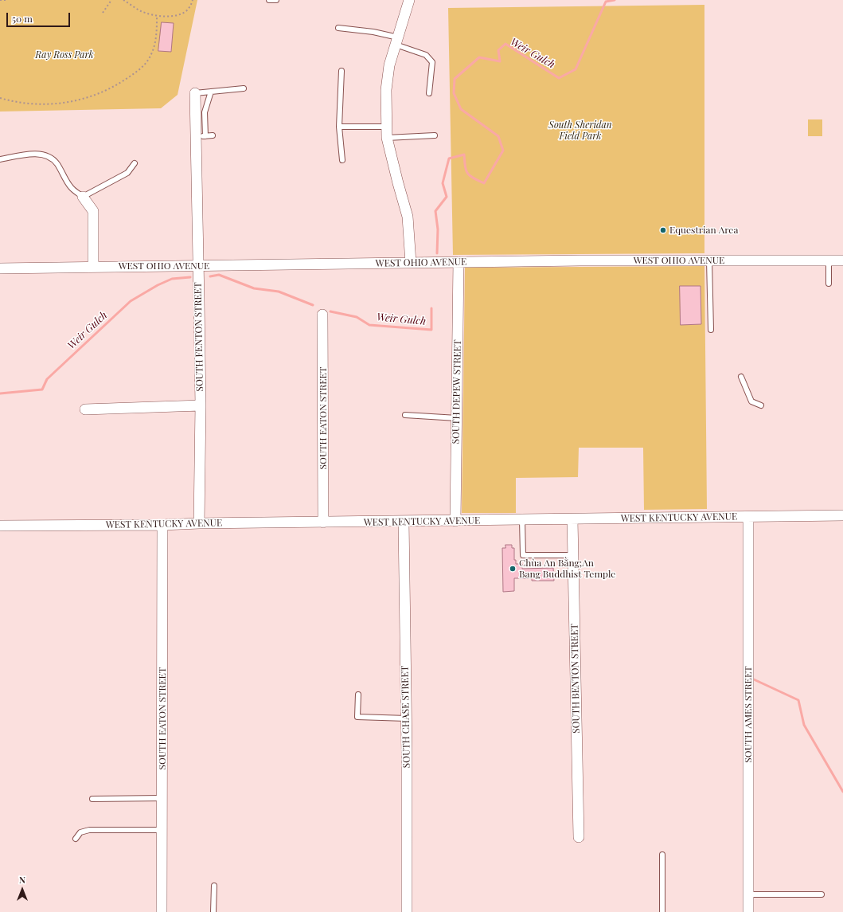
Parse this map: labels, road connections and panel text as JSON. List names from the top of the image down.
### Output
{
  "streets": {
    "street": [
      "WEST OHIO AVENUE",
      "SOUTH FENTON STREET",
      "SOUTH DEPEW STREET",
      "SOUTH EATON STREET",
      "WEST KENTUCKY AVENUE",
      "SOUTH BENTON STREET",
      "SOUTH AMES STREET",
      "SOUTH CHASE STREET"
    ]
  },
  "crossings": [
    ["WEST OHIO AVENUE", "SOUTH FENTON STREET"],
    ["WEST OHIO AVENUE", "SOUTH DEPEW STREET"],
    ["SOUTH FENTON STREET", "WEST KENTUCKY AVENUE"],
    ["SOUTH DEPEW STREET", "WEST KENTUCKY AVENUE"],
    ["SOUTH EATON STREET", "WEST KENTUCKY AVENUE"],
    ["WEST KENTUCKY AVENUE", "SOUTH BENTON STREET"],
    ["WEST KENTUCKY AVENUE", "SOUTH AMES STREET"],
    ["WEST KENTUCKY AVENUE", "SOUTH CHASE STREET"]
  ],
  "water": ["Weir Gulch"],
  "parks": ["Ray Ross Park", "South Sheridan Field Park"],
  "places": ["Equestrian Area", "Chùa An Bằng;An Bang Buddhist Temple"],
  "scale_bar": "50 m",
  "north": "top"
}
